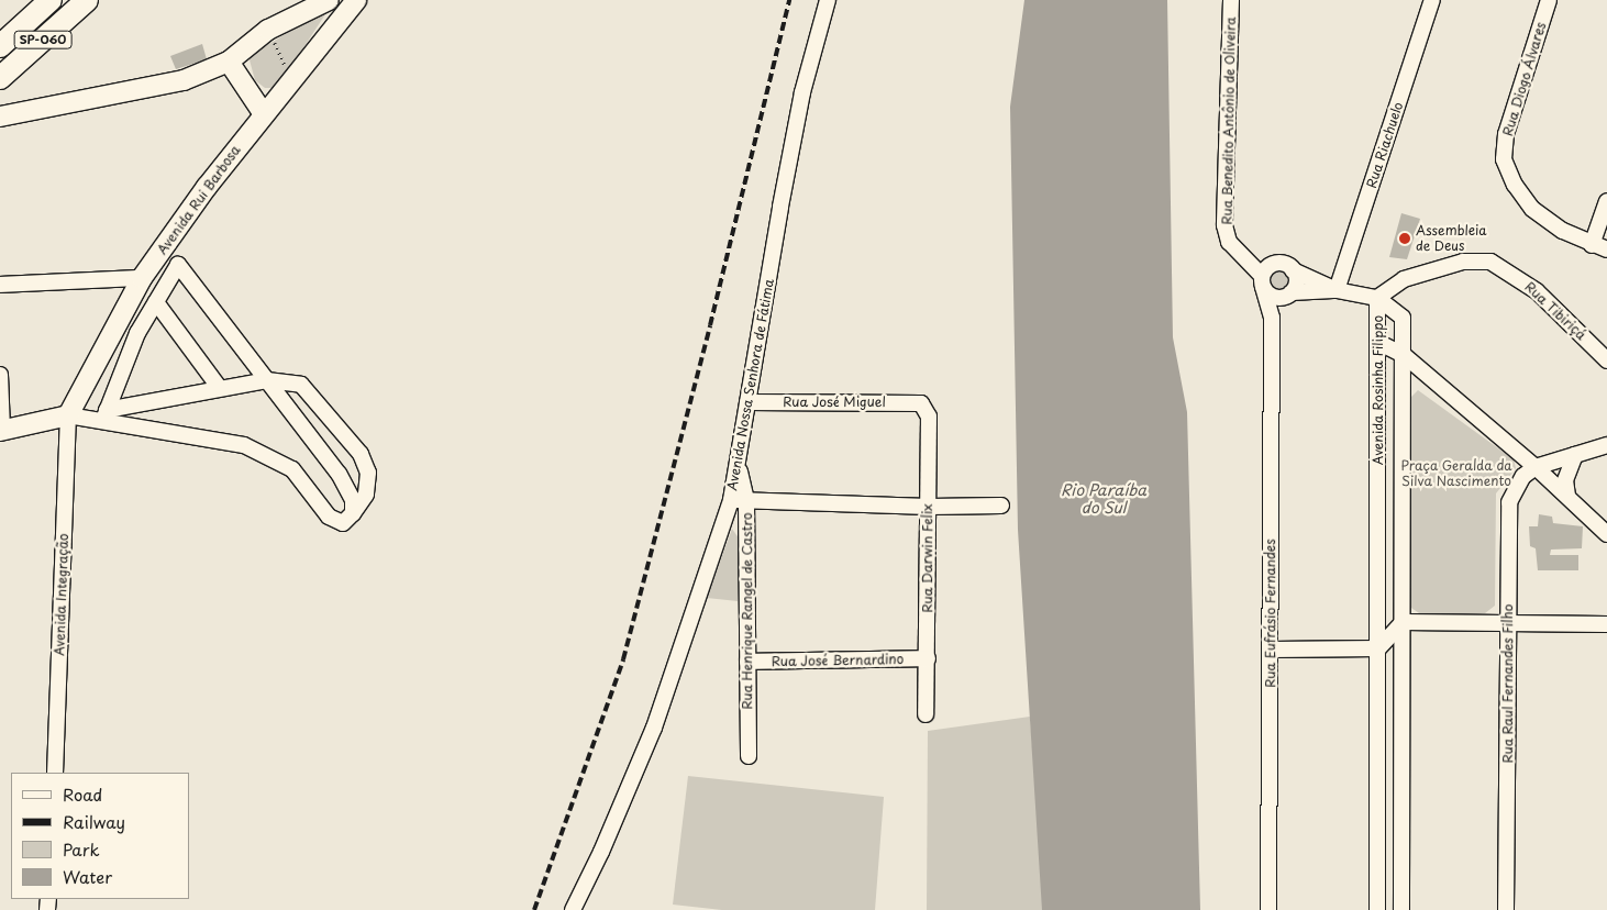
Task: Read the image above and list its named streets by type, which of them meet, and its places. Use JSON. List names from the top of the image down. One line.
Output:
{"streets":{"highway":["SP-060"],"main road":["Avenida Rui Barbosa"],"street":["Rua Diogo Álvares","Rua Benedito Antônio de Oliveira","Rua Riachuelo","Rua Tibiriçá","Avenida Nossa Senhora de Fátima","Avenida Rosinha Filippo","Rua José Miguel","Rua Darwin Felix","Avenida Integração","Rua Henrique Rangel de Castro","Rua Eufrásio Fernandes","Rua José Bernardino","Rua Raul Fernandes Filho"]},"crossings":[["Avenida Rui Barbosa","Avenida Integração"],["Rua Tibiriçá","Avenida Rosinha Filippo"],["Avenida Nossa Senhora de Fátima","Rua José Miguel"],["Avenida Nossa Senhora de Fátima","Rua Henrique Rangel de Castro"],["Rua José Miguel","Rua Darwin Felix"],["Rua Darwin Felix","Rua José Bernardino"],["Rua Henrique Rangel de Castro","Rua José Bernardino"]],"water":["Rio Paraíba do Sul"],"parks":["Praça Geralda da Silva Nascimento"],"places":["Assembleia de Deus"],"legend":["Road","Railway","Park","Water"]}
